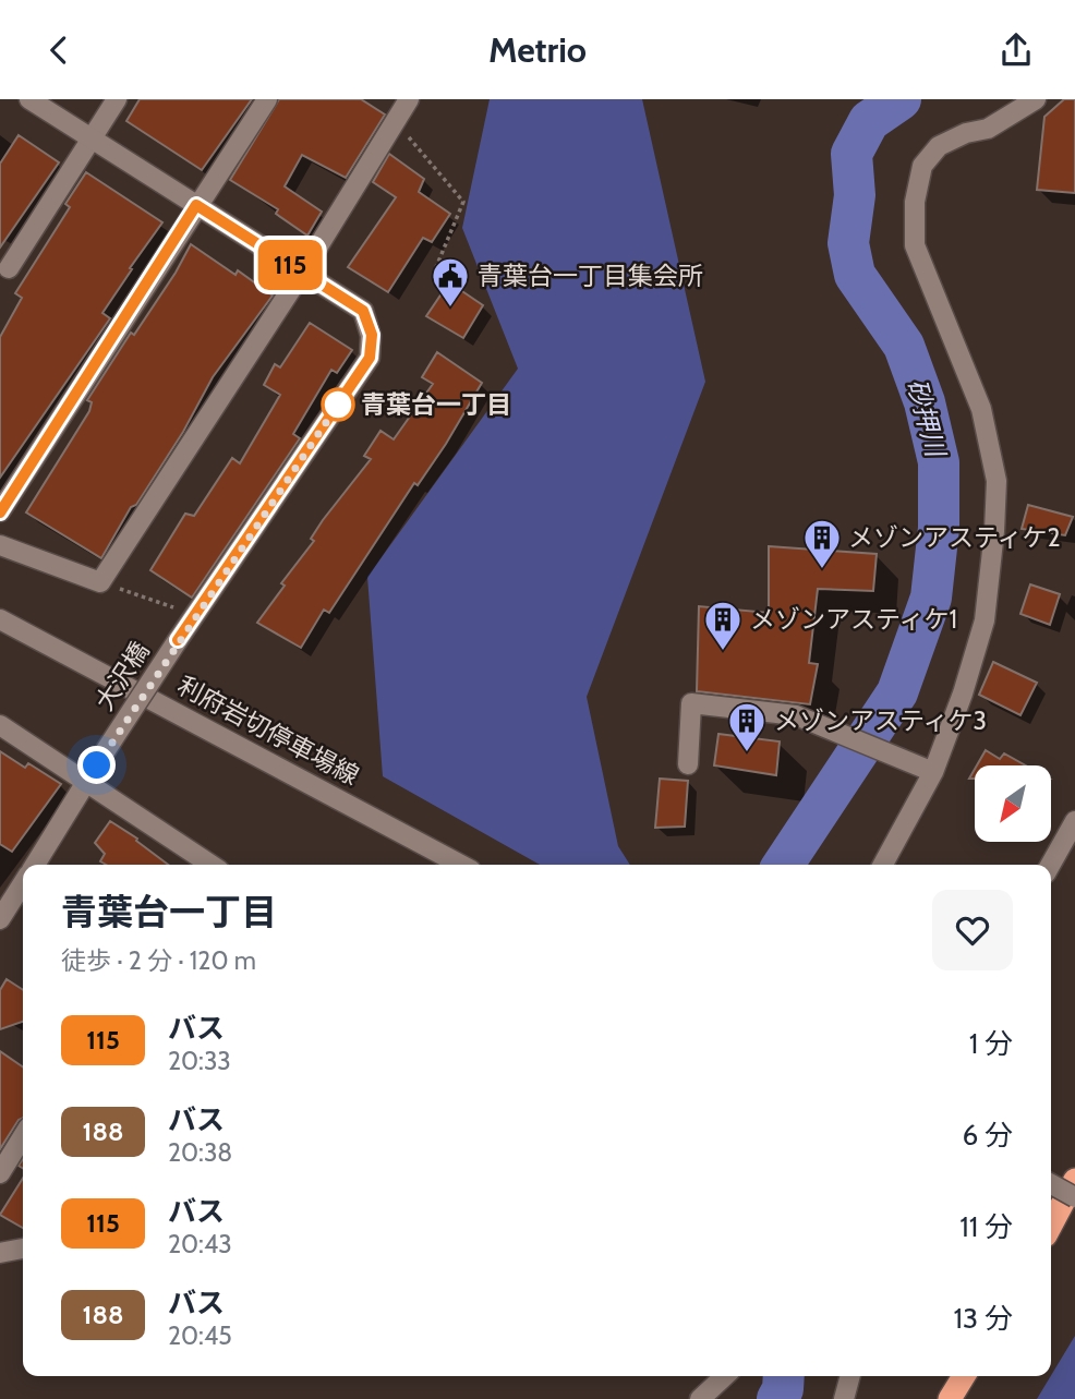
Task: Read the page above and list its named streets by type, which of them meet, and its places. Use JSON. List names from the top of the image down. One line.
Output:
{"streets":{"street":["大沢橋","利府岩切停車場線"]},"water":["砂押川"],"places":{"public building":["青葉台一丁目集会所"],"other":["青葉台一丁目"],"building":["メゾンアスティケ2","メゾンアスティケ1","メゾンアスティケ3"]},"lines":["bus line 115"],"north":"bottom left","page":{"header":"Metrio","on_map":"115","heading":["青葉台一丁目","徒歩 · 2 分 · 120 m"],"list":[{"mark":"115","name":"バス","note":"20:33","value":"1 分"},{"mark":"188","name":"バス","note":"20:38","value":"6 分"},{"mark":"115","name":"バス","note":"20:43","value":"11 分"},{"mark":"188","name":"バス","note":"20:45","value":"13 分"}]}}
